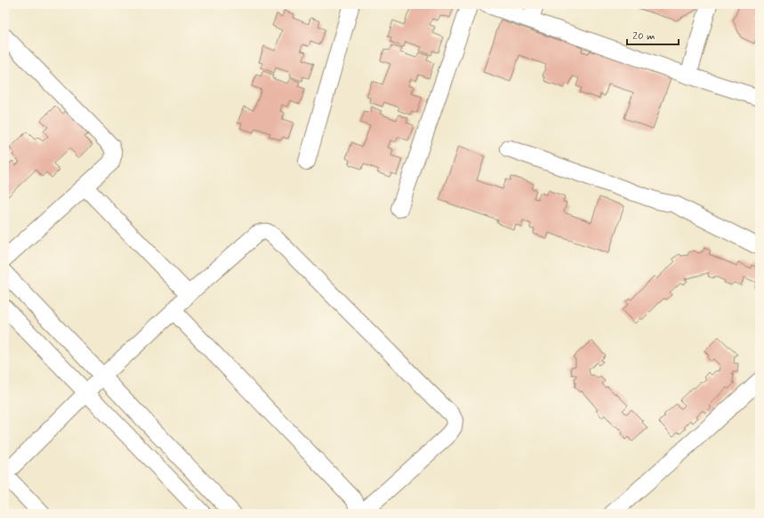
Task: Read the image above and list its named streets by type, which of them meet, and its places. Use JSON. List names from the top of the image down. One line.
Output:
{"scale_bar":"20 m"}
